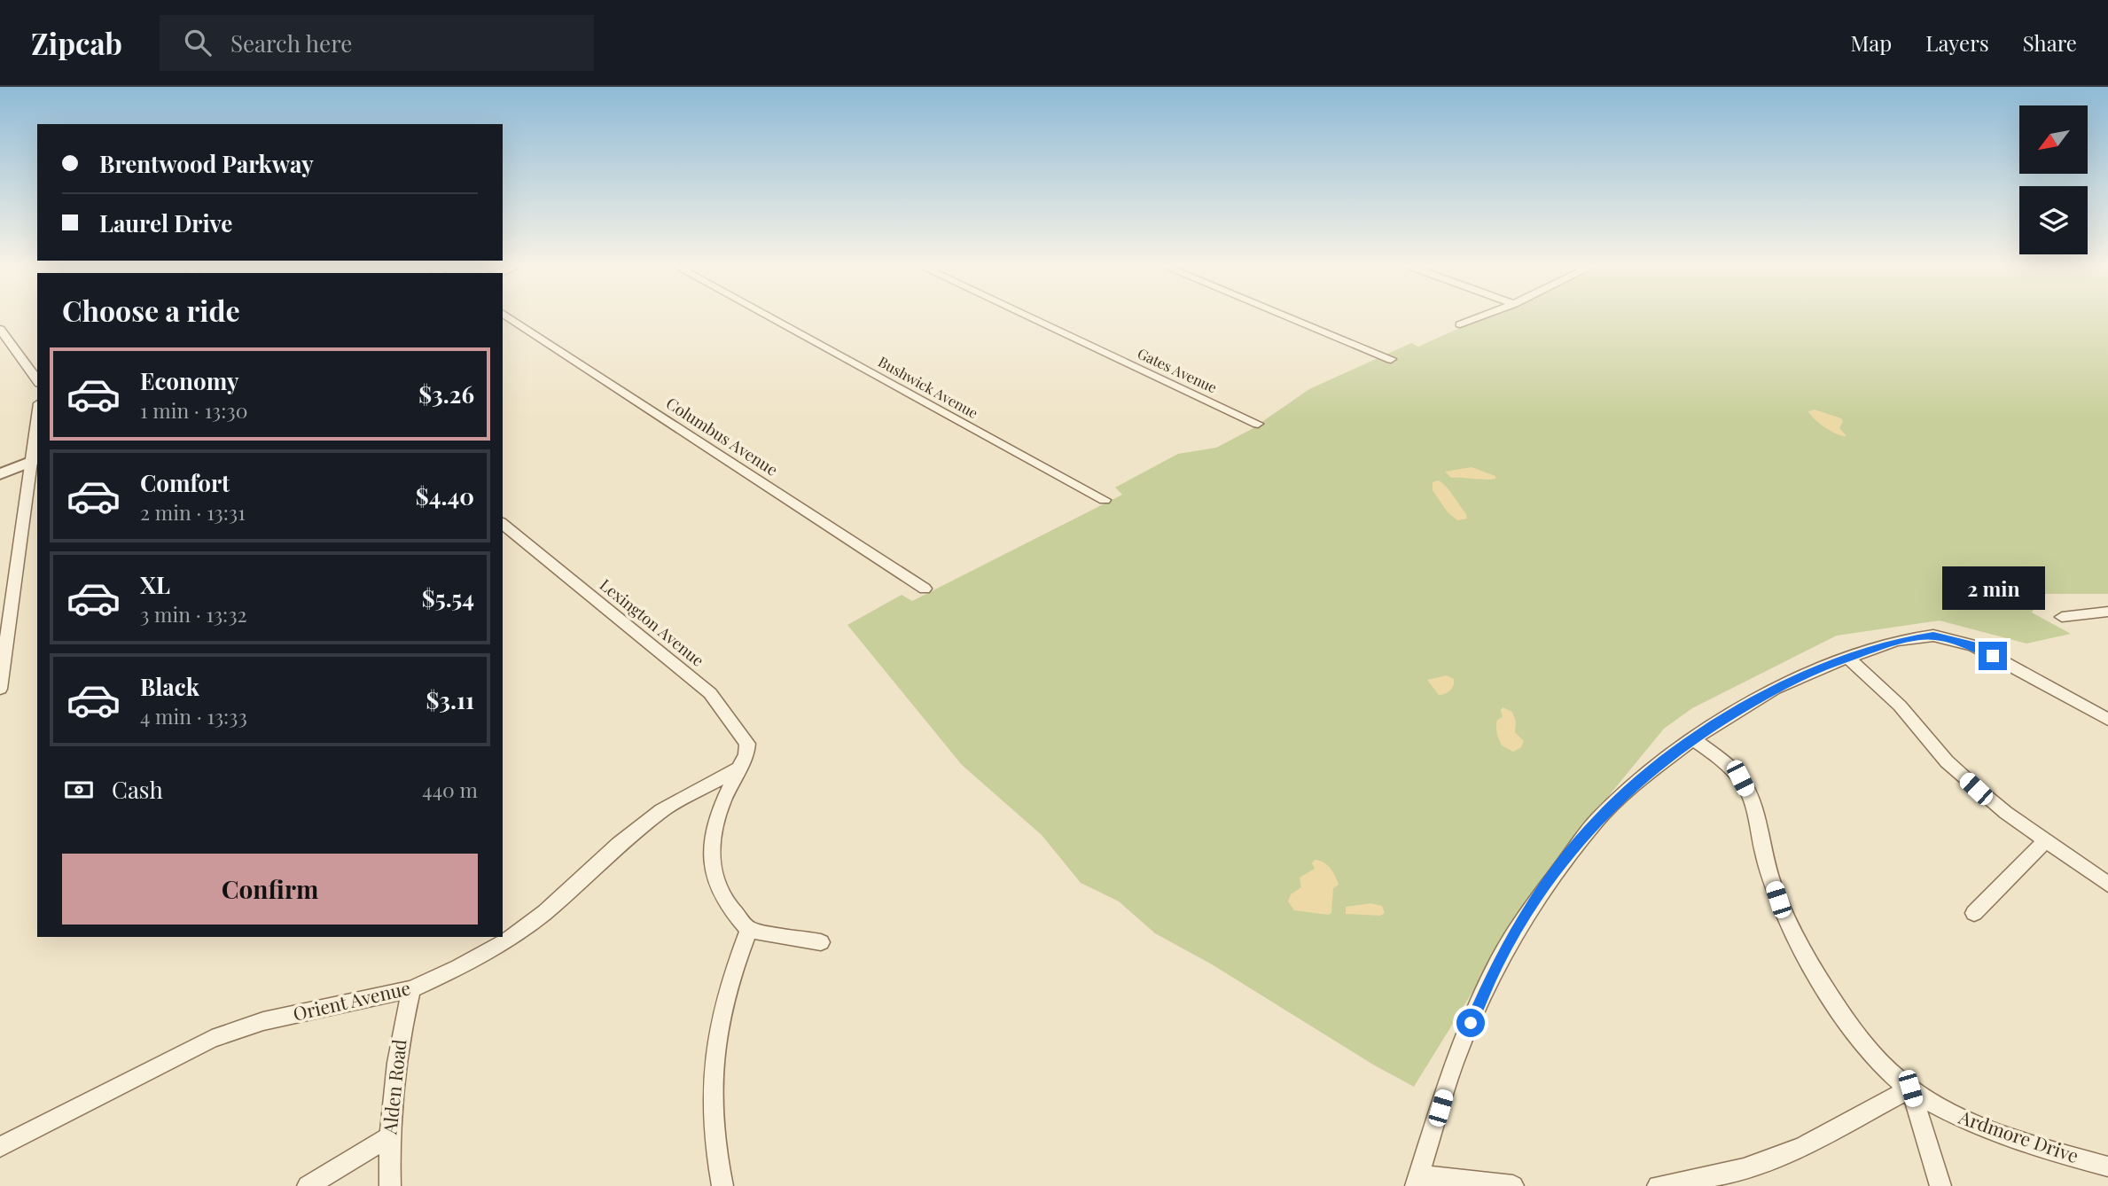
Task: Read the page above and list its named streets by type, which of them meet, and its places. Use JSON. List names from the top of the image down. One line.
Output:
{"streets":{"street":["Gates Avenue","Bushwick Avenue","Columbus Avenue","Lexington Avenue","Orient Avenue","Alden Road","Ardmore Drive"]},"crossings":[["Lexington Avenue","Orient Avenue"],["Orient Avenue","Alden Road"]],"north":"bottom left","page":{"header":"Zipcab","search":"Search here","nav":["Map","Layers","Share"],"banner":["Brentwood Parkway","Laurel Drive"],"heading":"Choose a ride","list":[{"name":"Economy","note":"1 min · 13:30","value":"$3.26"},{"name":"Comfort","note":"2 min · 13:31","value":"$4.40"},{"name":"XL","note":"3 min · 13:32","value":"$5.54"},{"name":"Black","note":"4 min · 13:33","value":"$3.11"}],"bubble":"2 min","pay":["Cash","440 m"],"buttons":"Confirm"}}
